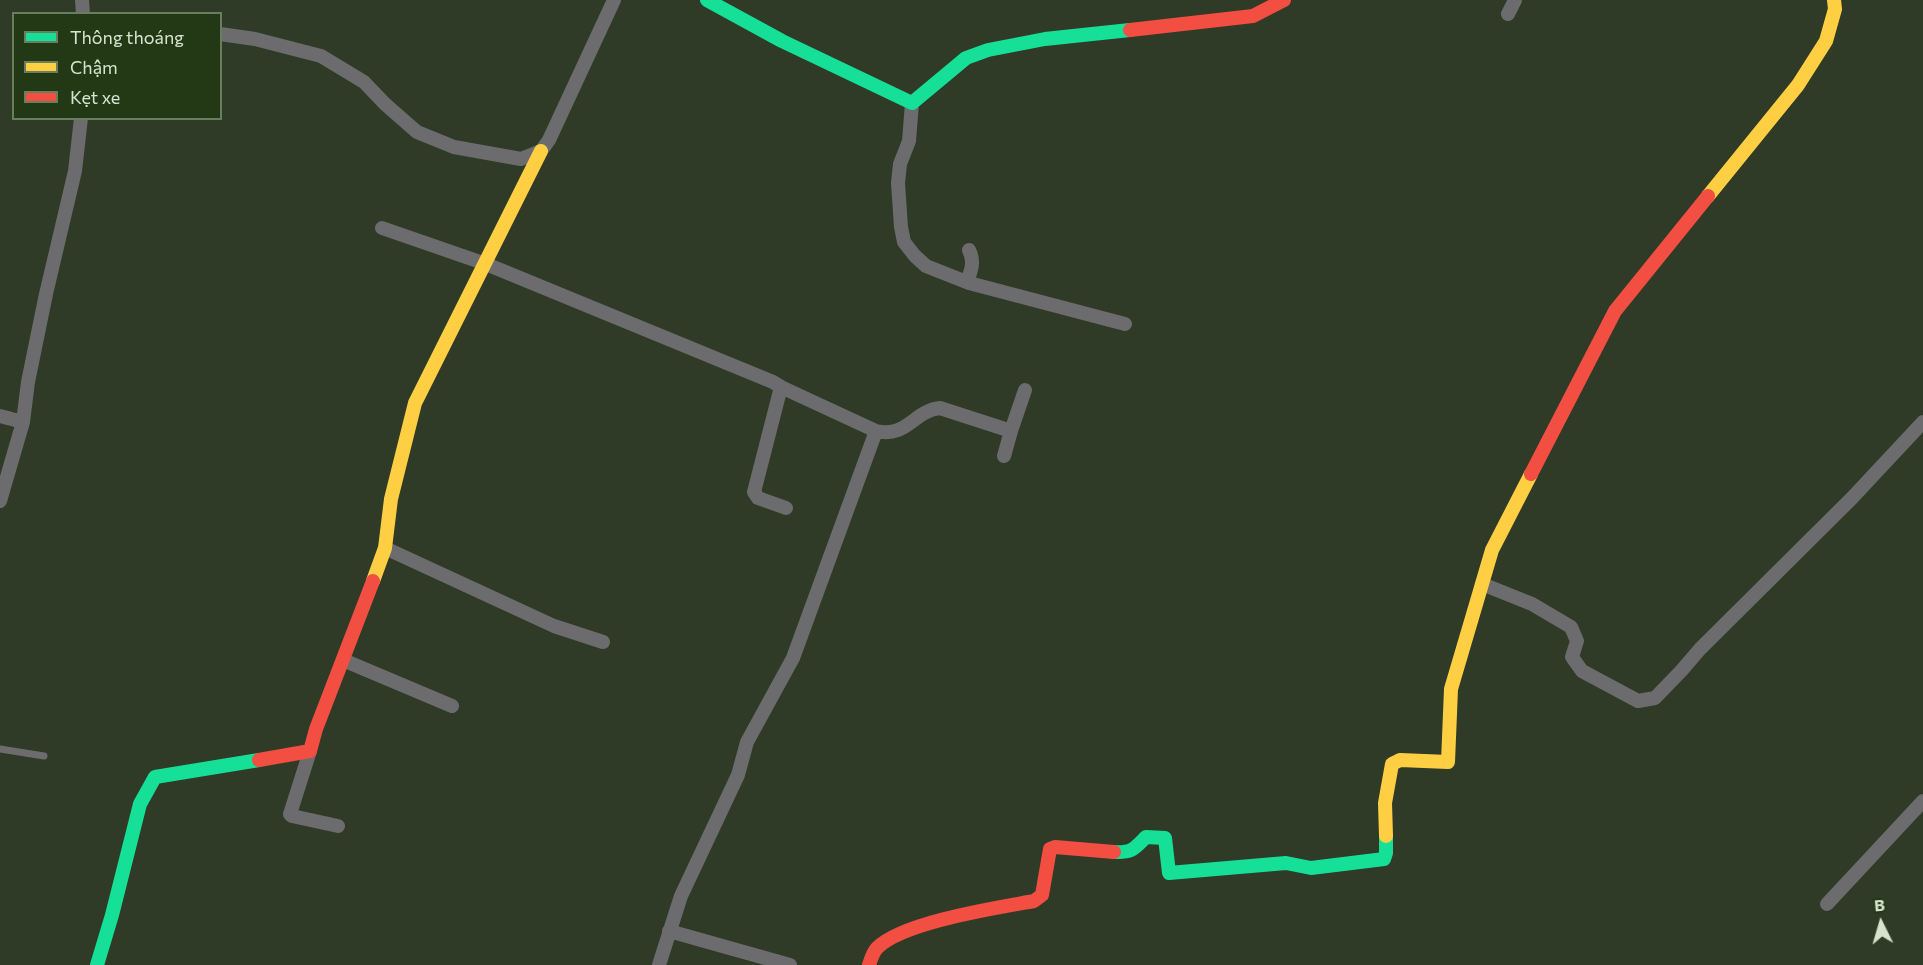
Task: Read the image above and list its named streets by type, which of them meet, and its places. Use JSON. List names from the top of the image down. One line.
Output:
{"legend":["Thông thoáng","Chậm","Kẹt xe"],"north":"top"}
